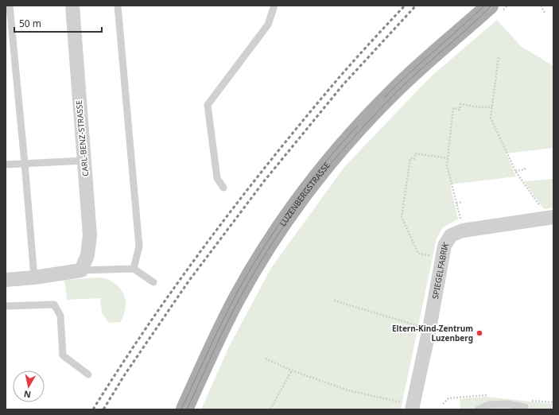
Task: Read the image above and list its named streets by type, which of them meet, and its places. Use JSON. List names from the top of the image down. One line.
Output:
{"streets":{"main road":["LUZENBERGSTRASSE"],"street":["CARL-BENZ-STRASSE","SPIEGELFABRIK"]},"places":["Eltern-Kind-Zentrum Luzenberg"],"scale_bar":"50 m","north":"bottom"}
